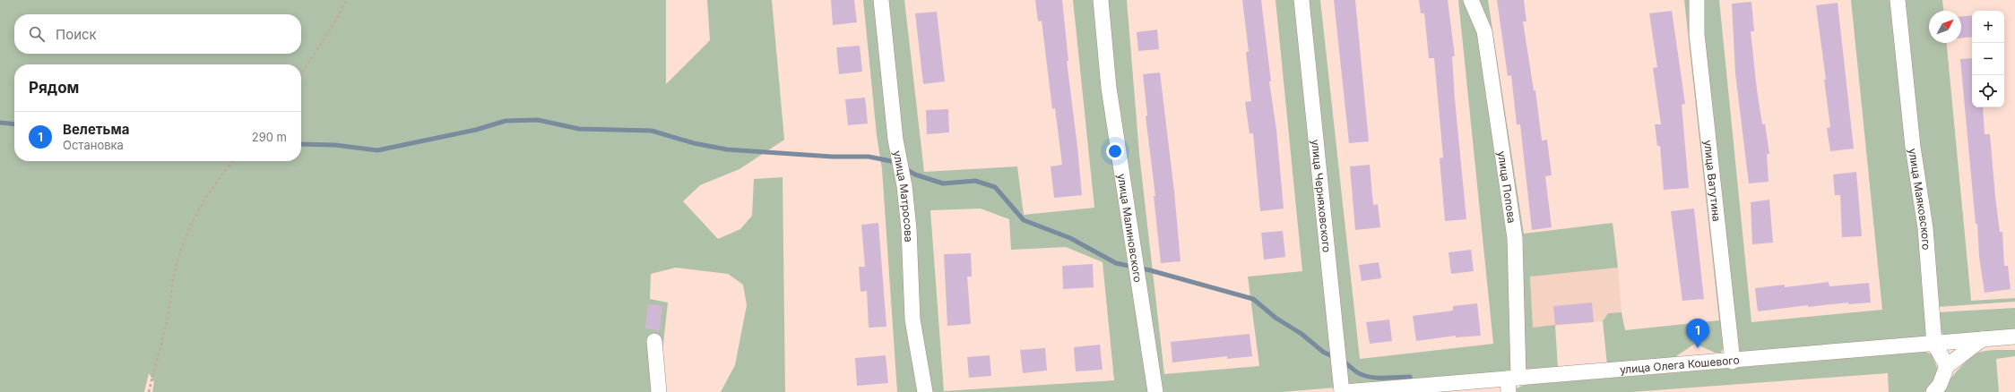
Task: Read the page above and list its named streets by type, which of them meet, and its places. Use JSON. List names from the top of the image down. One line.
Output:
{"streets":{"street":["улица Ватутина","улица Попова","улица Матросова","улица Черняховского","улица Маяковского","улица Малиновского","улица Олега Кошевого"]},"crossings":[["улица Ватутина","улица Олега Кошевого"],["улица Попова","улица Олега Кошевого"],["улица Черняховского","улица Олега Кошевого"],["улица Маяковского","улица Олега Кошевого"]],"north":"top right","page":{"map_buttons":["+","−"],"search":"Поиск","heading":"Рядом","list":[{"mark":"1","name":"Велетьма","note":"Остановка","value":"290 m"}],"pins":"1"}}
